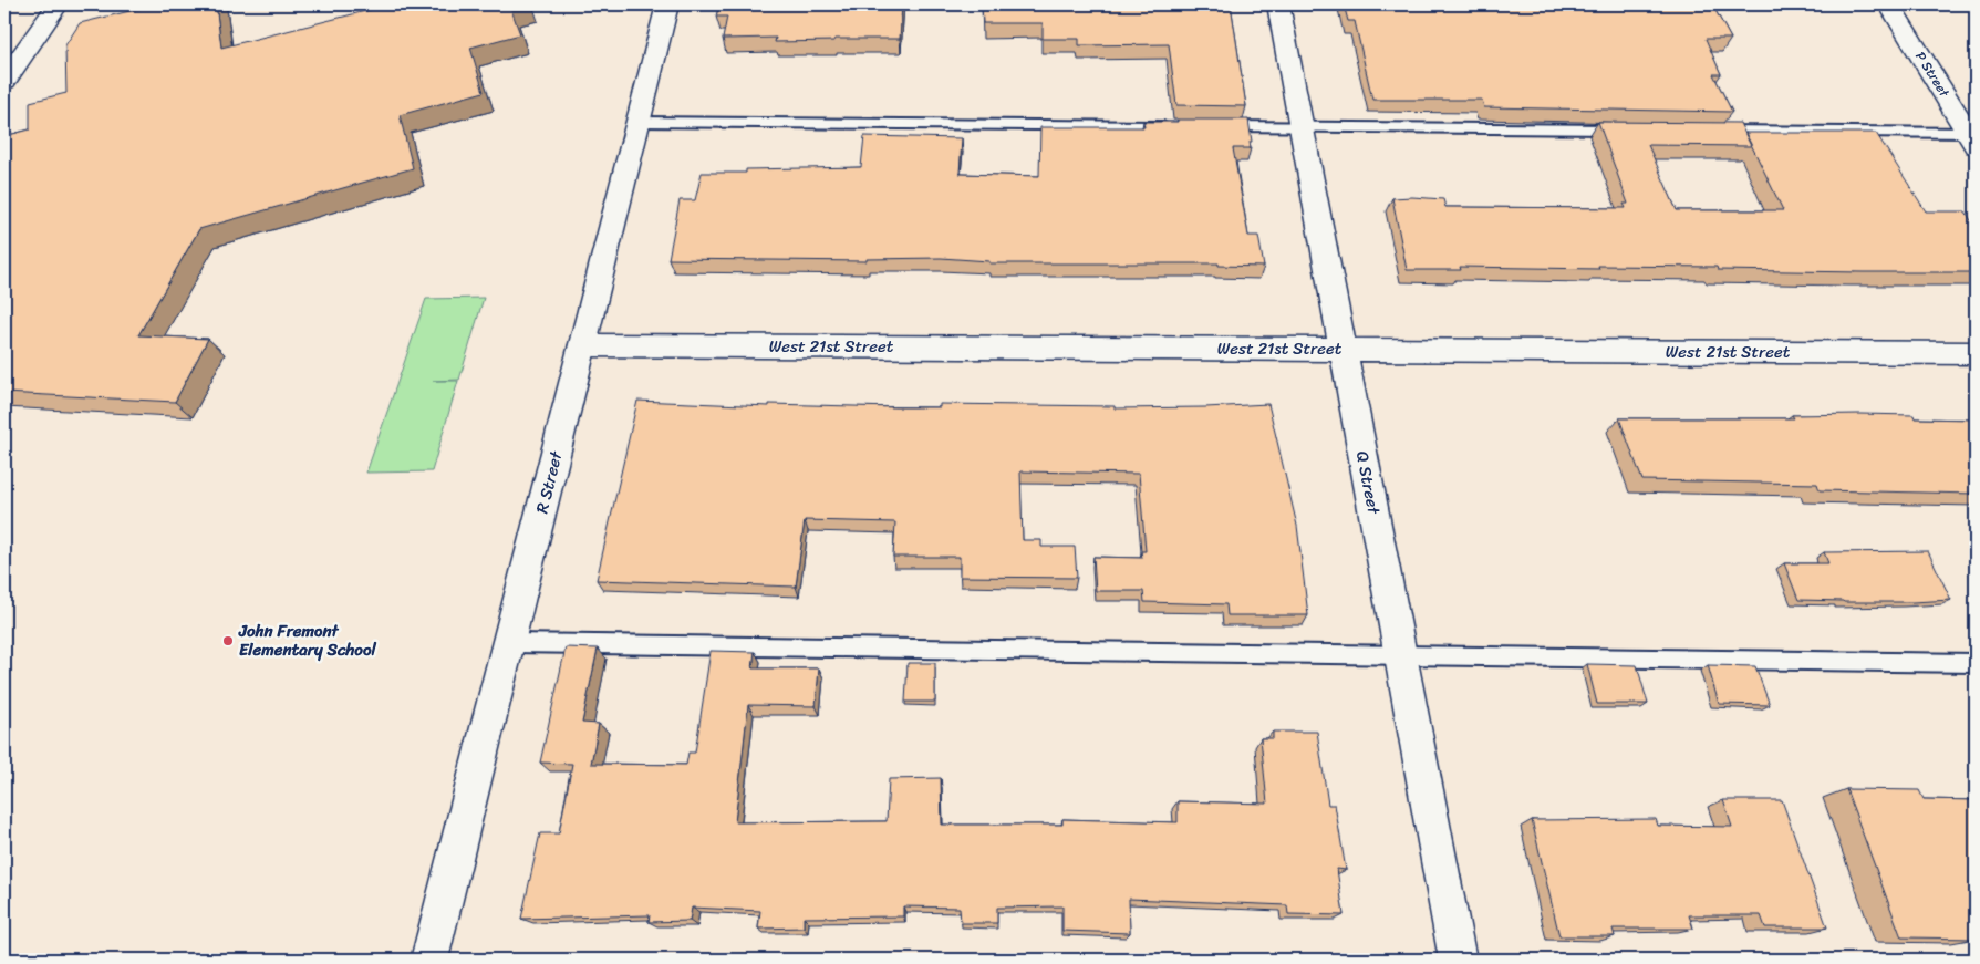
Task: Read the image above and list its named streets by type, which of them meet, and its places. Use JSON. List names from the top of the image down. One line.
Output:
{"streets":{"street":["P Street","West 21st Street","R Street","Q Street"]},"crossings":[["West 21st Street","R Street"],["West 21st Street","Q Street"]],"places":["John Fremont Elementary School"]}
